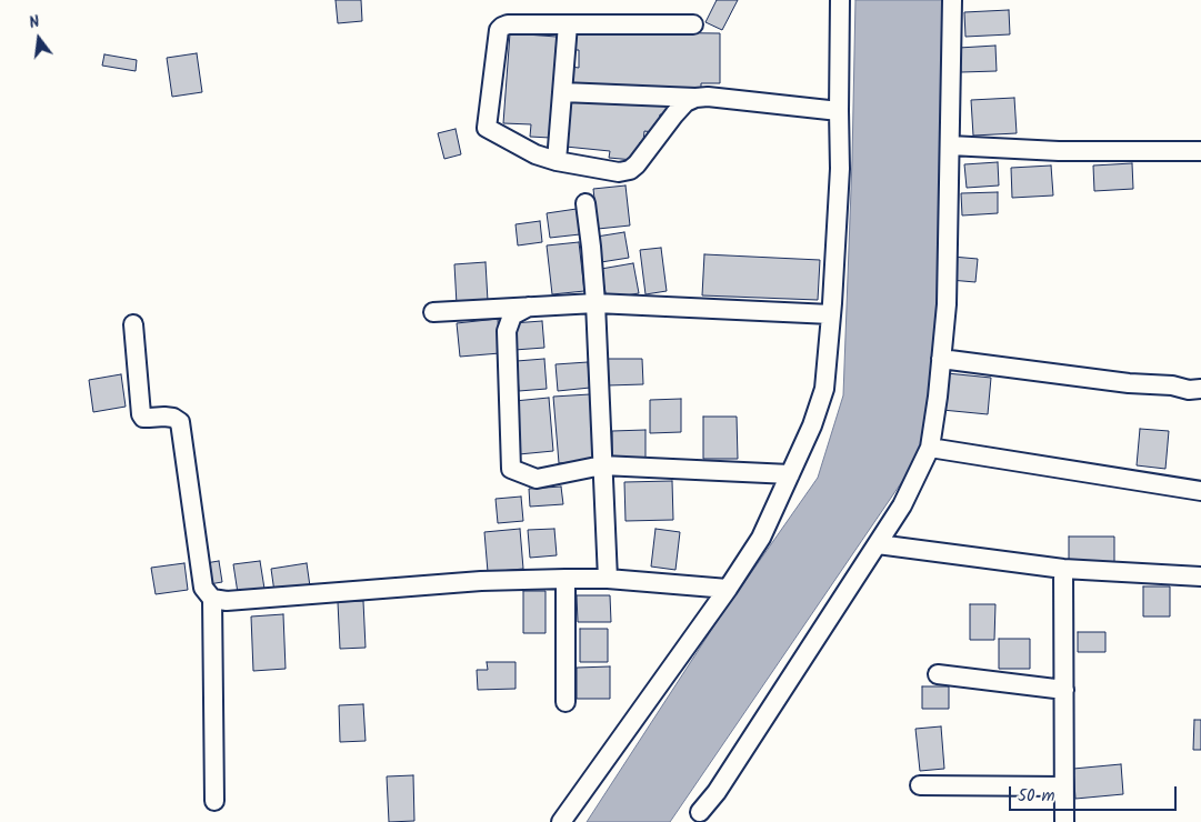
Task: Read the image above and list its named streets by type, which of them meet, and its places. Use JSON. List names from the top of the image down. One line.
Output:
{"scale_bar":"50 m","north":"top"}
